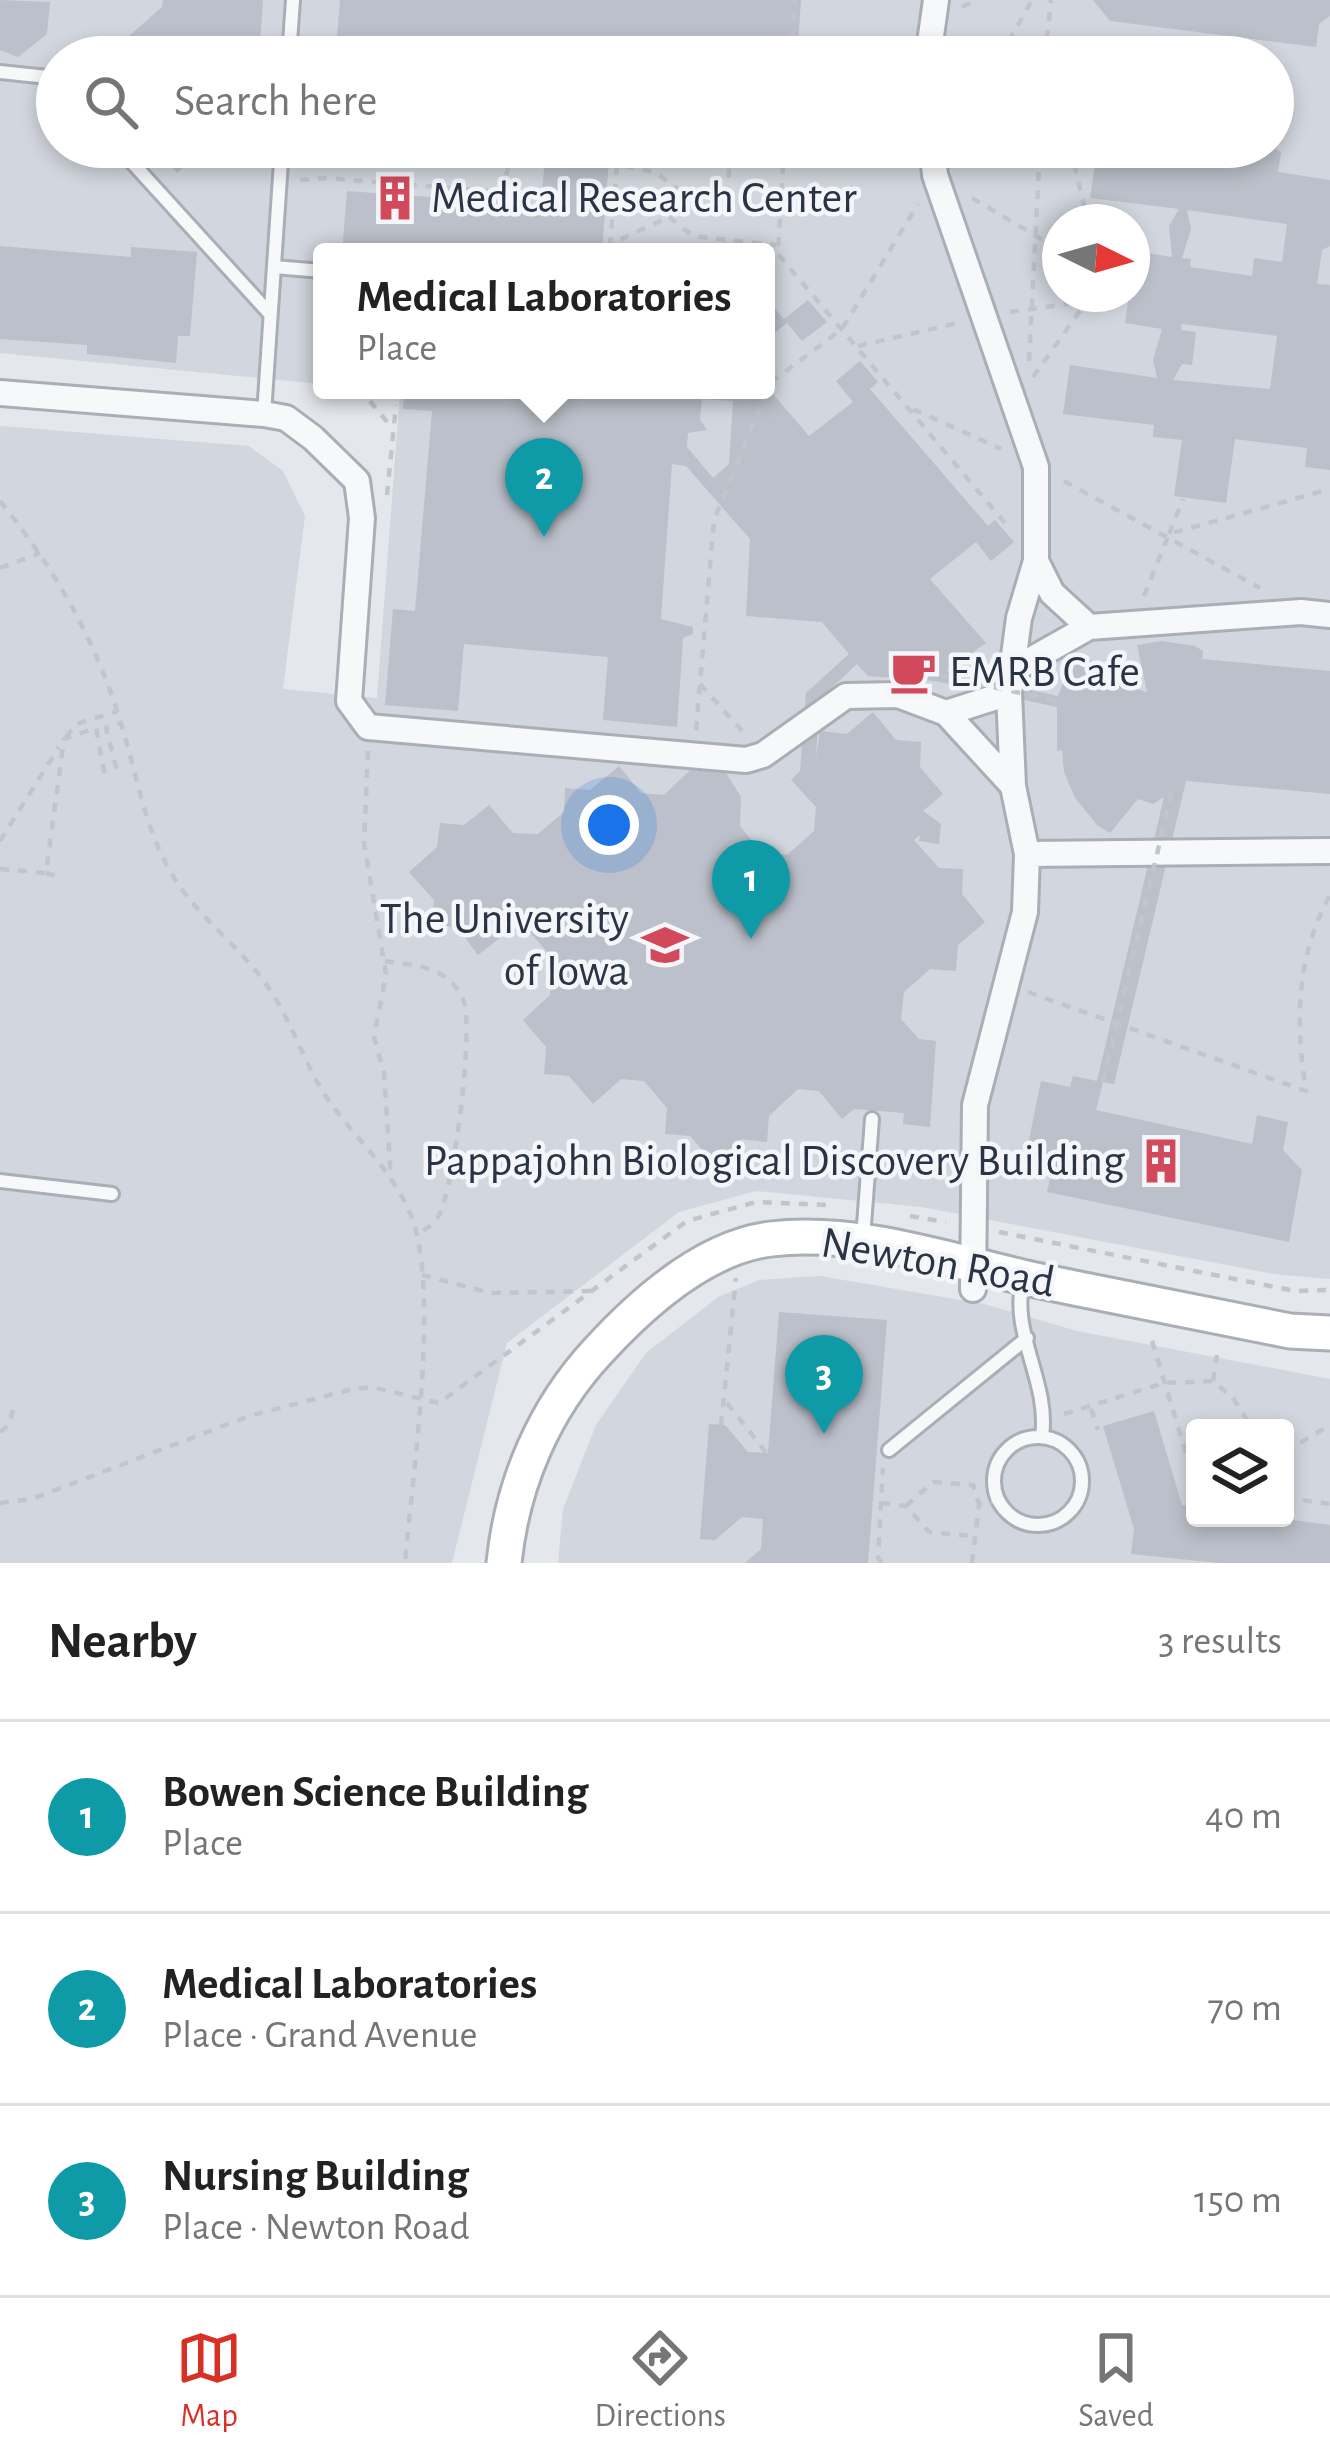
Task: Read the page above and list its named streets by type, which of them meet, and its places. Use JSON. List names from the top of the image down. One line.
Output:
{"streets":{"street":["Newton Road"]},"places":{"building":["Medical Research Center","Pappajohn Biological Discovery Building"],"cafe":["EMRB Cafe"],"school or university":["The University of Iowa"]},"north":"right","page":{"search":"Search here","popup":["Medical Laboratories","Place"],"pins":["2","1","3"],"heading":["Nearby","3 results"],"list":[{"mark":"1","name":"Bowen Science Building","note":"Place","value":"40 m"},{"mark":"2","name":"Medical Laboratories","note":"Place · Grand Avenue","value":"70 m"},{"mark":"3","name":"Nursing Building","note":"Place · Newton Road","value":"150 m"}],"nav":["Map","Directions","Saved"]}}
